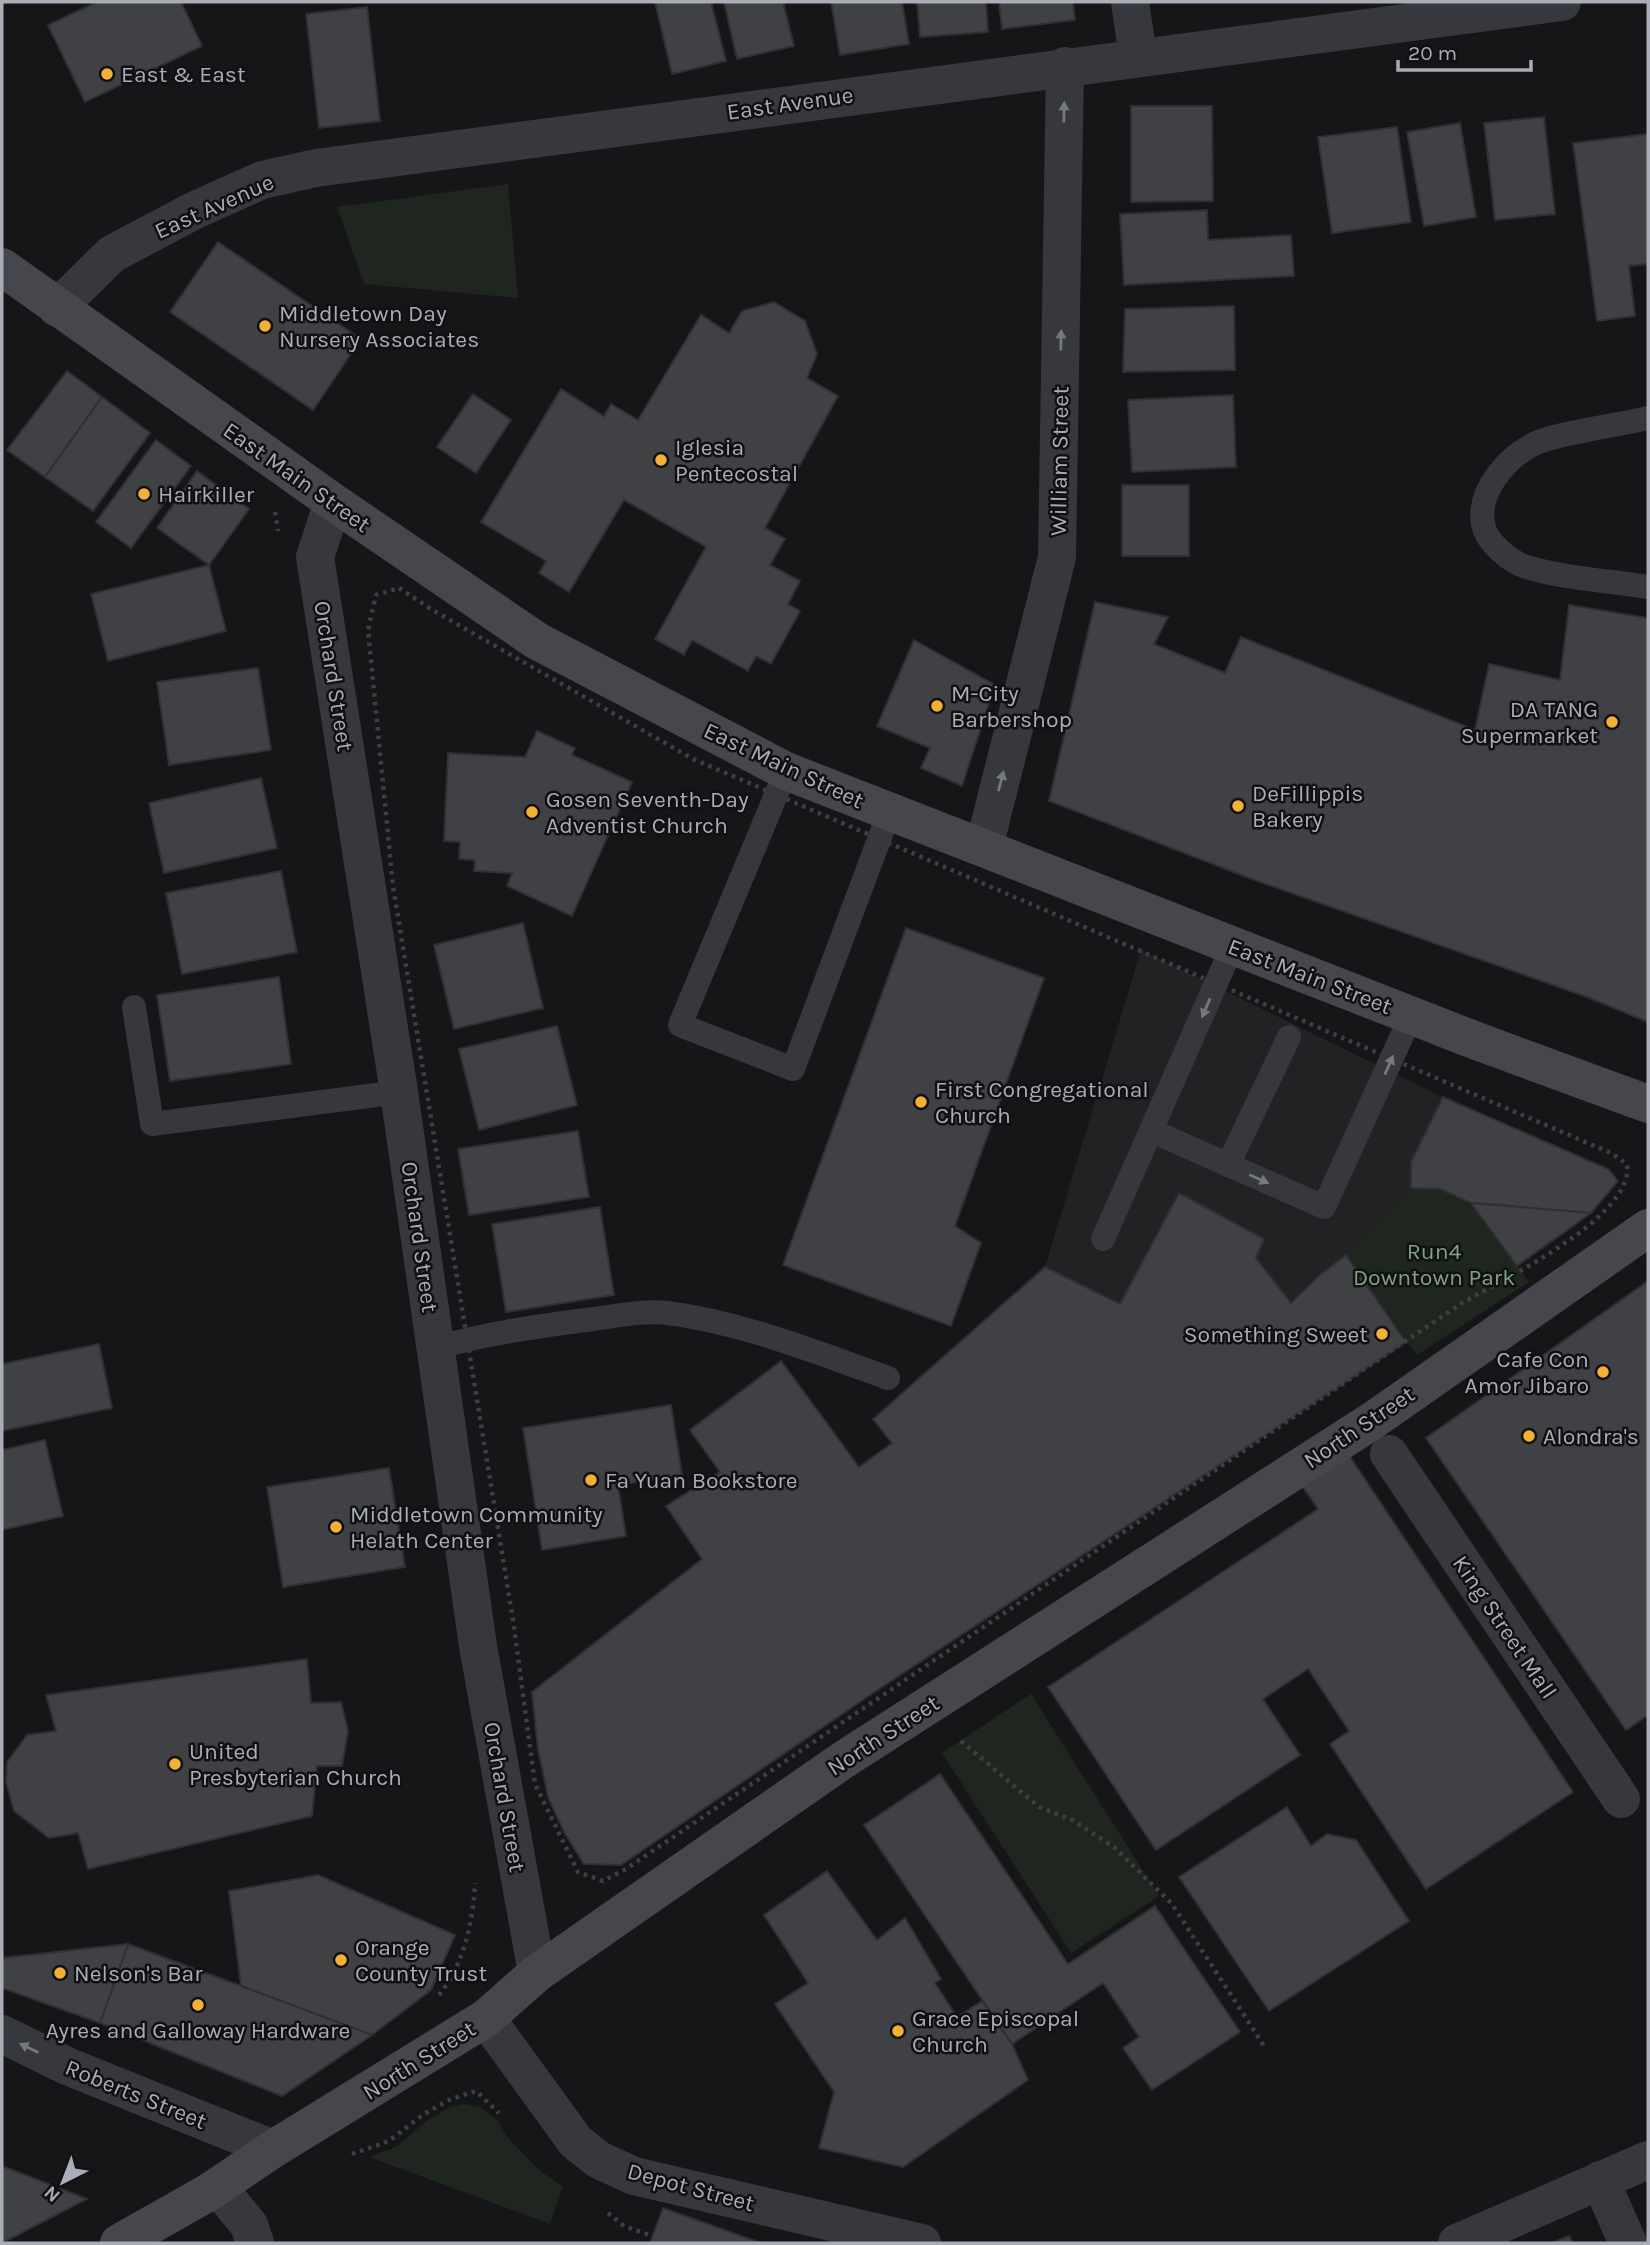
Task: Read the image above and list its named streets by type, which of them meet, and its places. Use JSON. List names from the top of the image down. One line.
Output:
{"streets":{"main road":["East Main Street","North Street"],"street":["East Avenue","William Street","Orchard Street","King Street Mall","Roberts Street","Depot Street"]},"crossings":[["East Avenue","William Street"],["East Avenue","East Main Street"],["William Street","East Main Street"],["East Main Street","Orchard Street"],["Orchard Street","North Street"],["North Street","Roberts Street"],["North Street","Depot Street"]],"one_way":["William Street","Roberts Street"],"parks":["Run4 Downtown Park"],"places":["East & East","Middletown Day Nursery Associates","Iglesia Pentecostal","Hairkiller","M-City Barbershop","DA TANG Supermarket","DeFillippis Bakery","Gosen Seventh-Day Adventist Church","First Congregational Church","Something Sweet","Cafe Con Amor Jibaro","Alondra's","Fa Yuan Bookstore","Middletown Community Helath Center","United Presbyterian Church","Orange County Trust","Nelson's Bar","Ayres and Galloway Hardware","Grace Episcopal Church"],"scale_bar":"20 m","north":"bottom left"}
